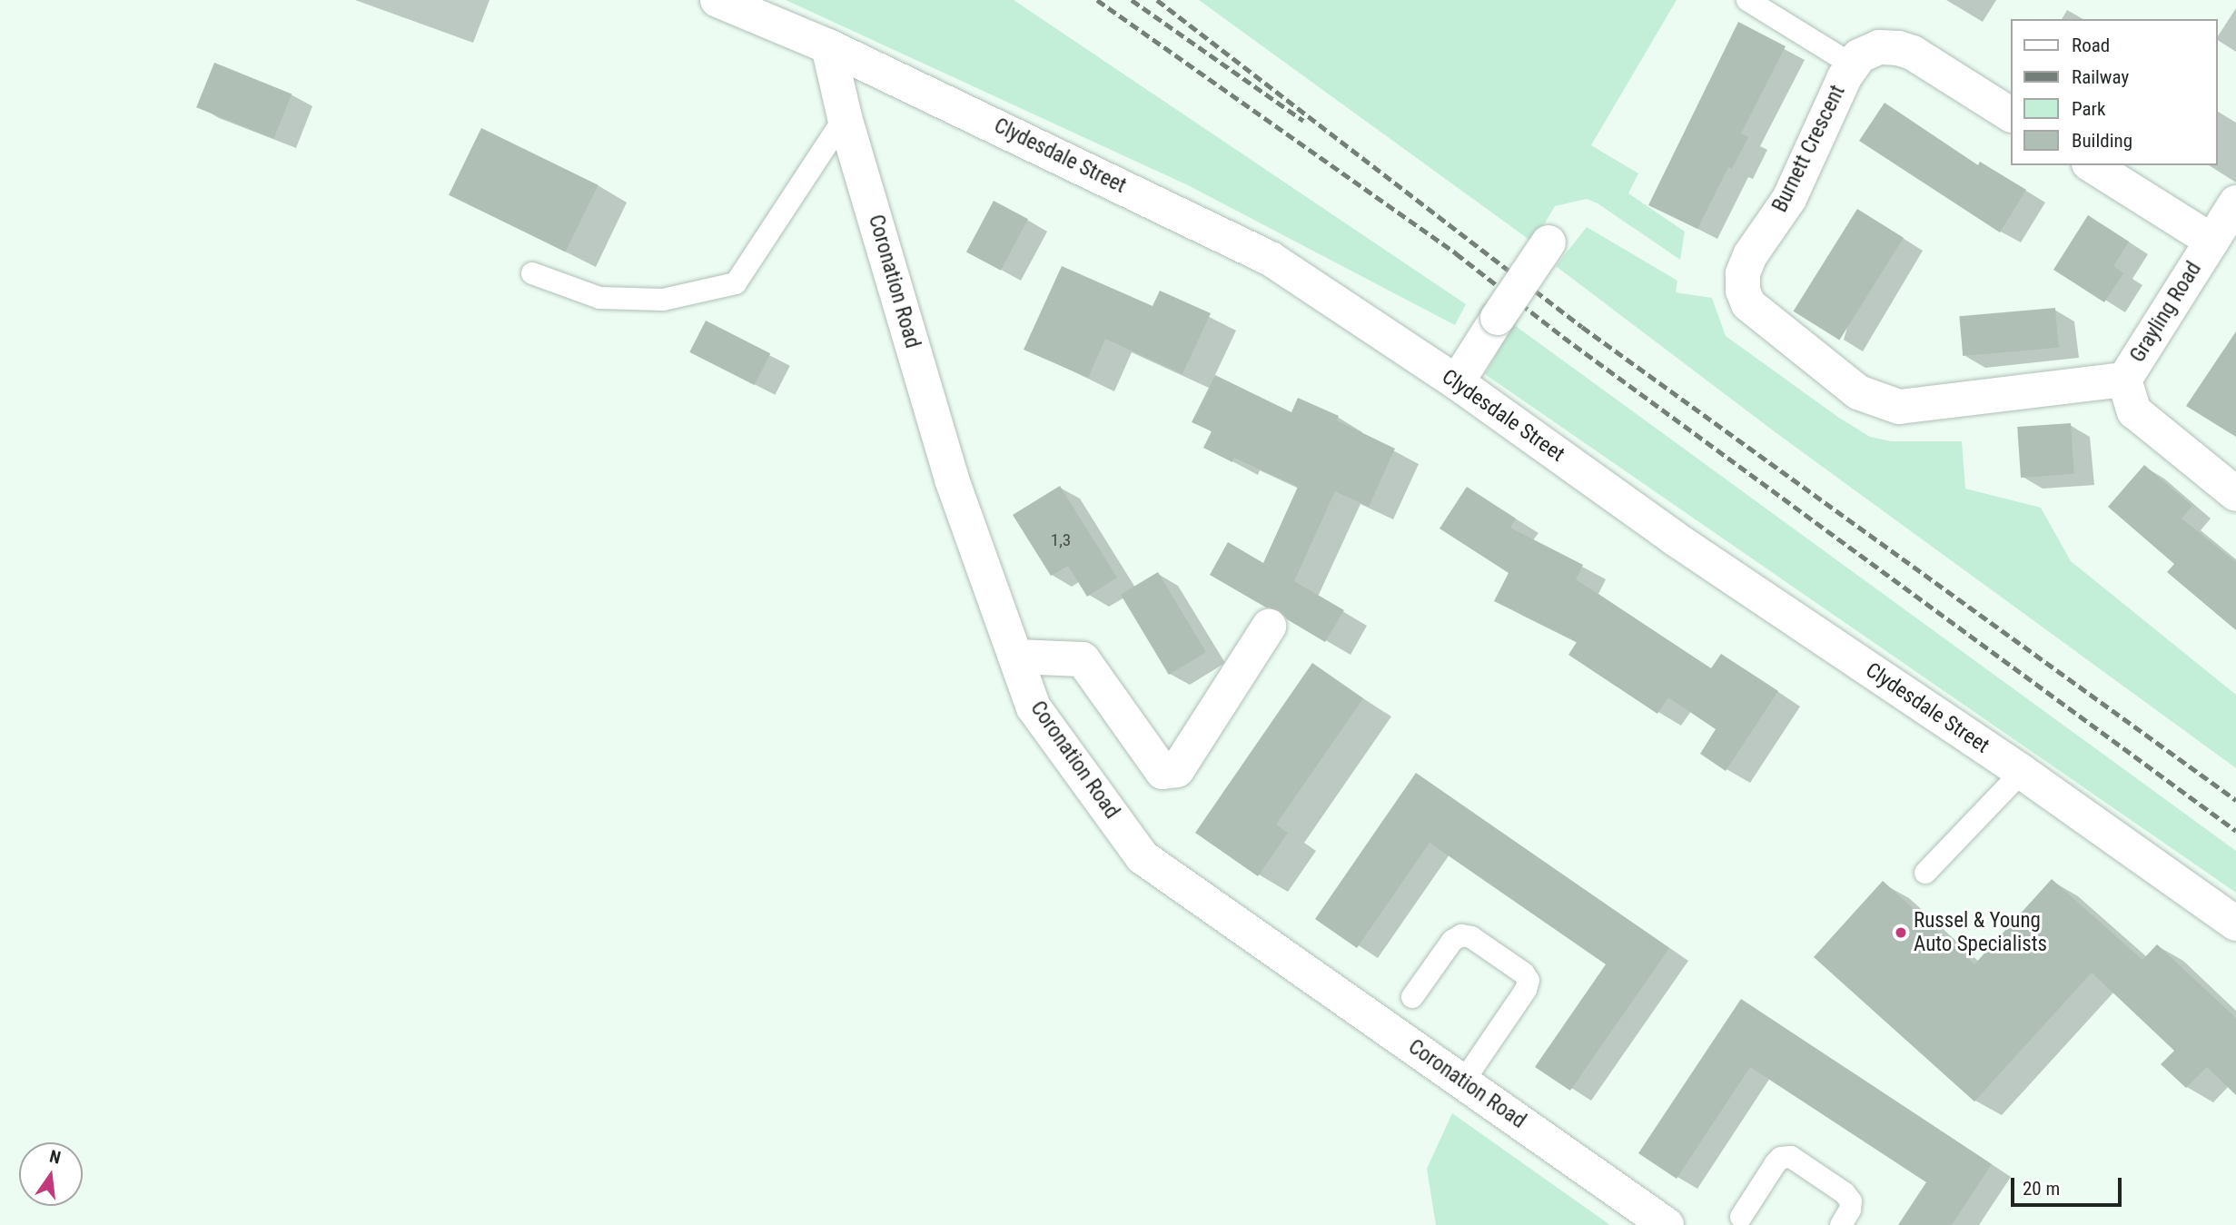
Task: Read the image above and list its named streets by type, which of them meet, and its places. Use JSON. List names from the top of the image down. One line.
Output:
{"streets":{"street":["Burnett Crescent","Clydesdale Street","Coronation Road","Grayling Road"]},"crossings":[["Burnett Crescent","Grayling Road"],["Clydesdale Street","Coronation Road"]],"places":["Russel & Young Auto Specialists"],"house_numbers":["1,3"],"legend":["Road","Railway","Park","Building"],"scale_bar":"20 m","north":"top"}
